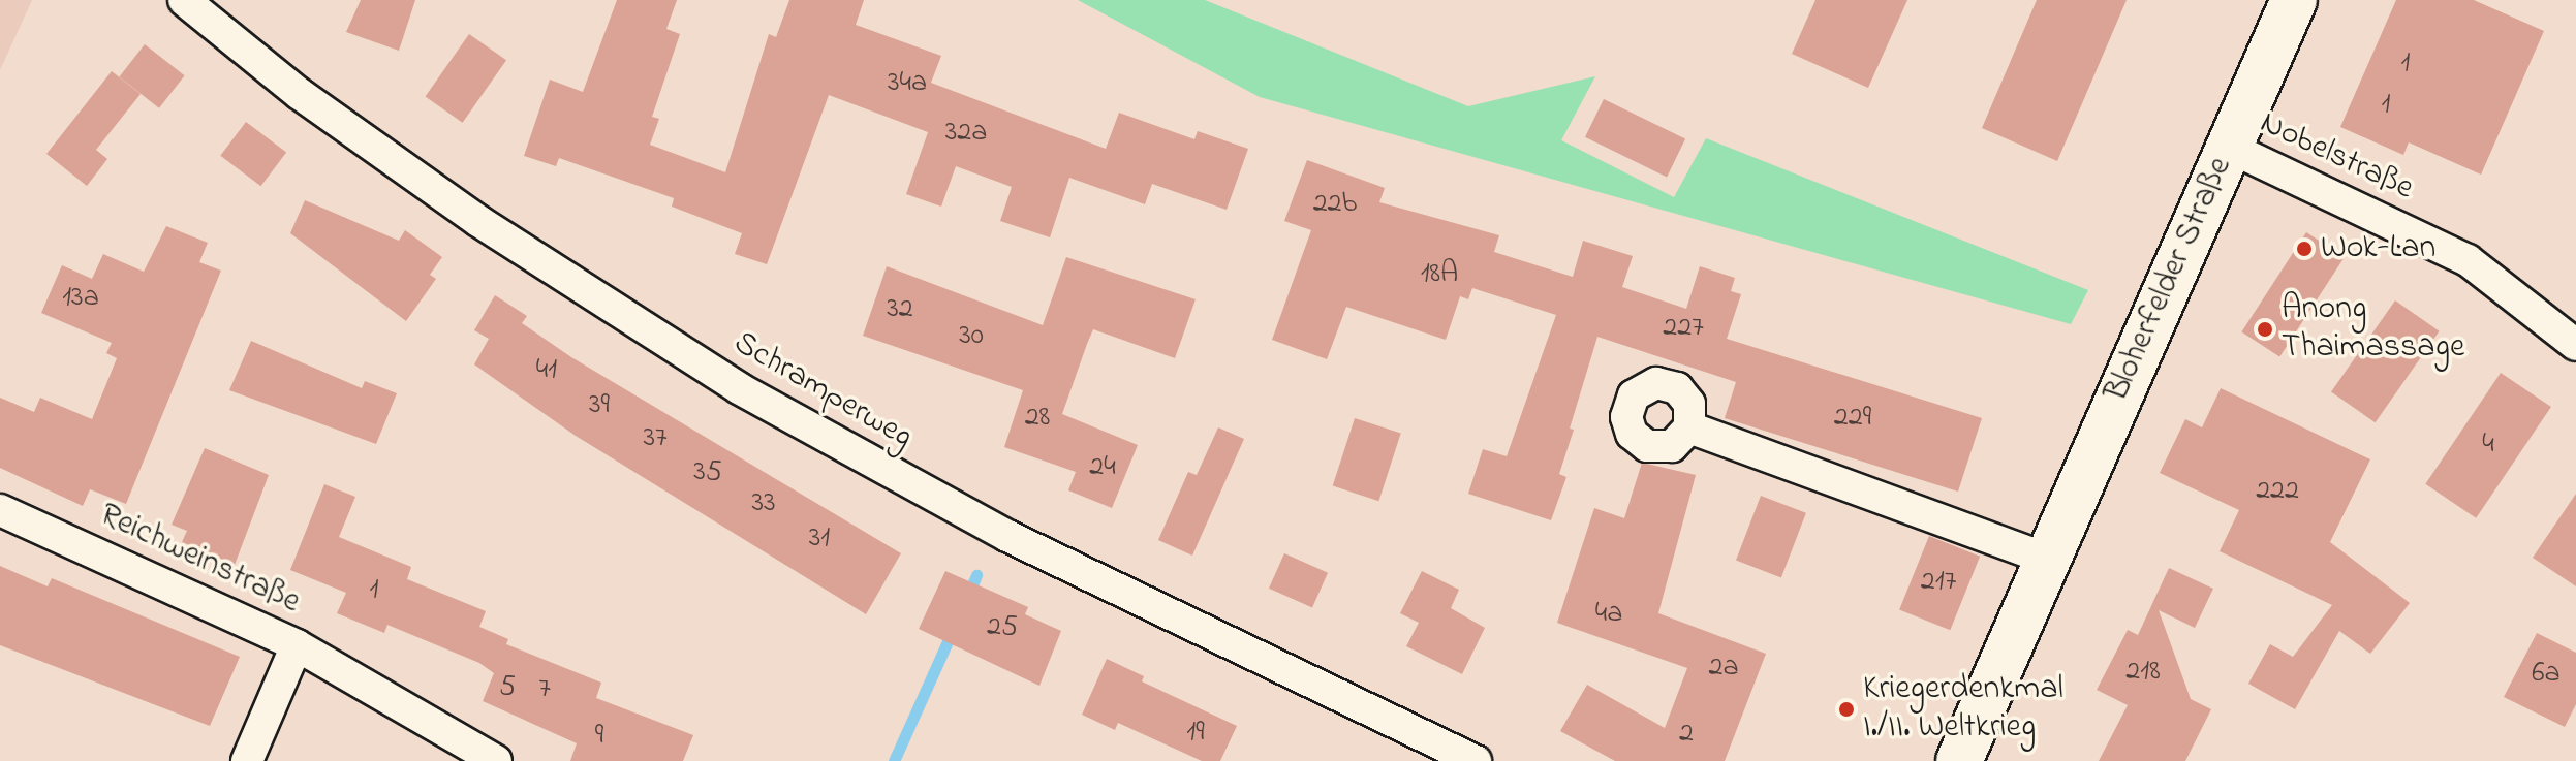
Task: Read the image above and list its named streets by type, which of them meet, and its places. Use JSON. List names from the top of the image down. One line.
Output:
{"streets":{"street":["Nobelstraße","Bloherfelder Straße","Schramperweg","Reichweinstraße"]},"crossings":[["Nobelstraße","Bloherfelder Straße"]],"places":["Wok-Lan","Anong Thaimassage","Kriegerdenkmal I./II. Weltkrieg"],"house_numbers":["1","34a","1","32a","22b","18A","13a","32","227","30","41","39","28","229","37","4","24","35","222","33","31","217","1","4a","25","2a","218","6a","5","7","19","2","9"]}
